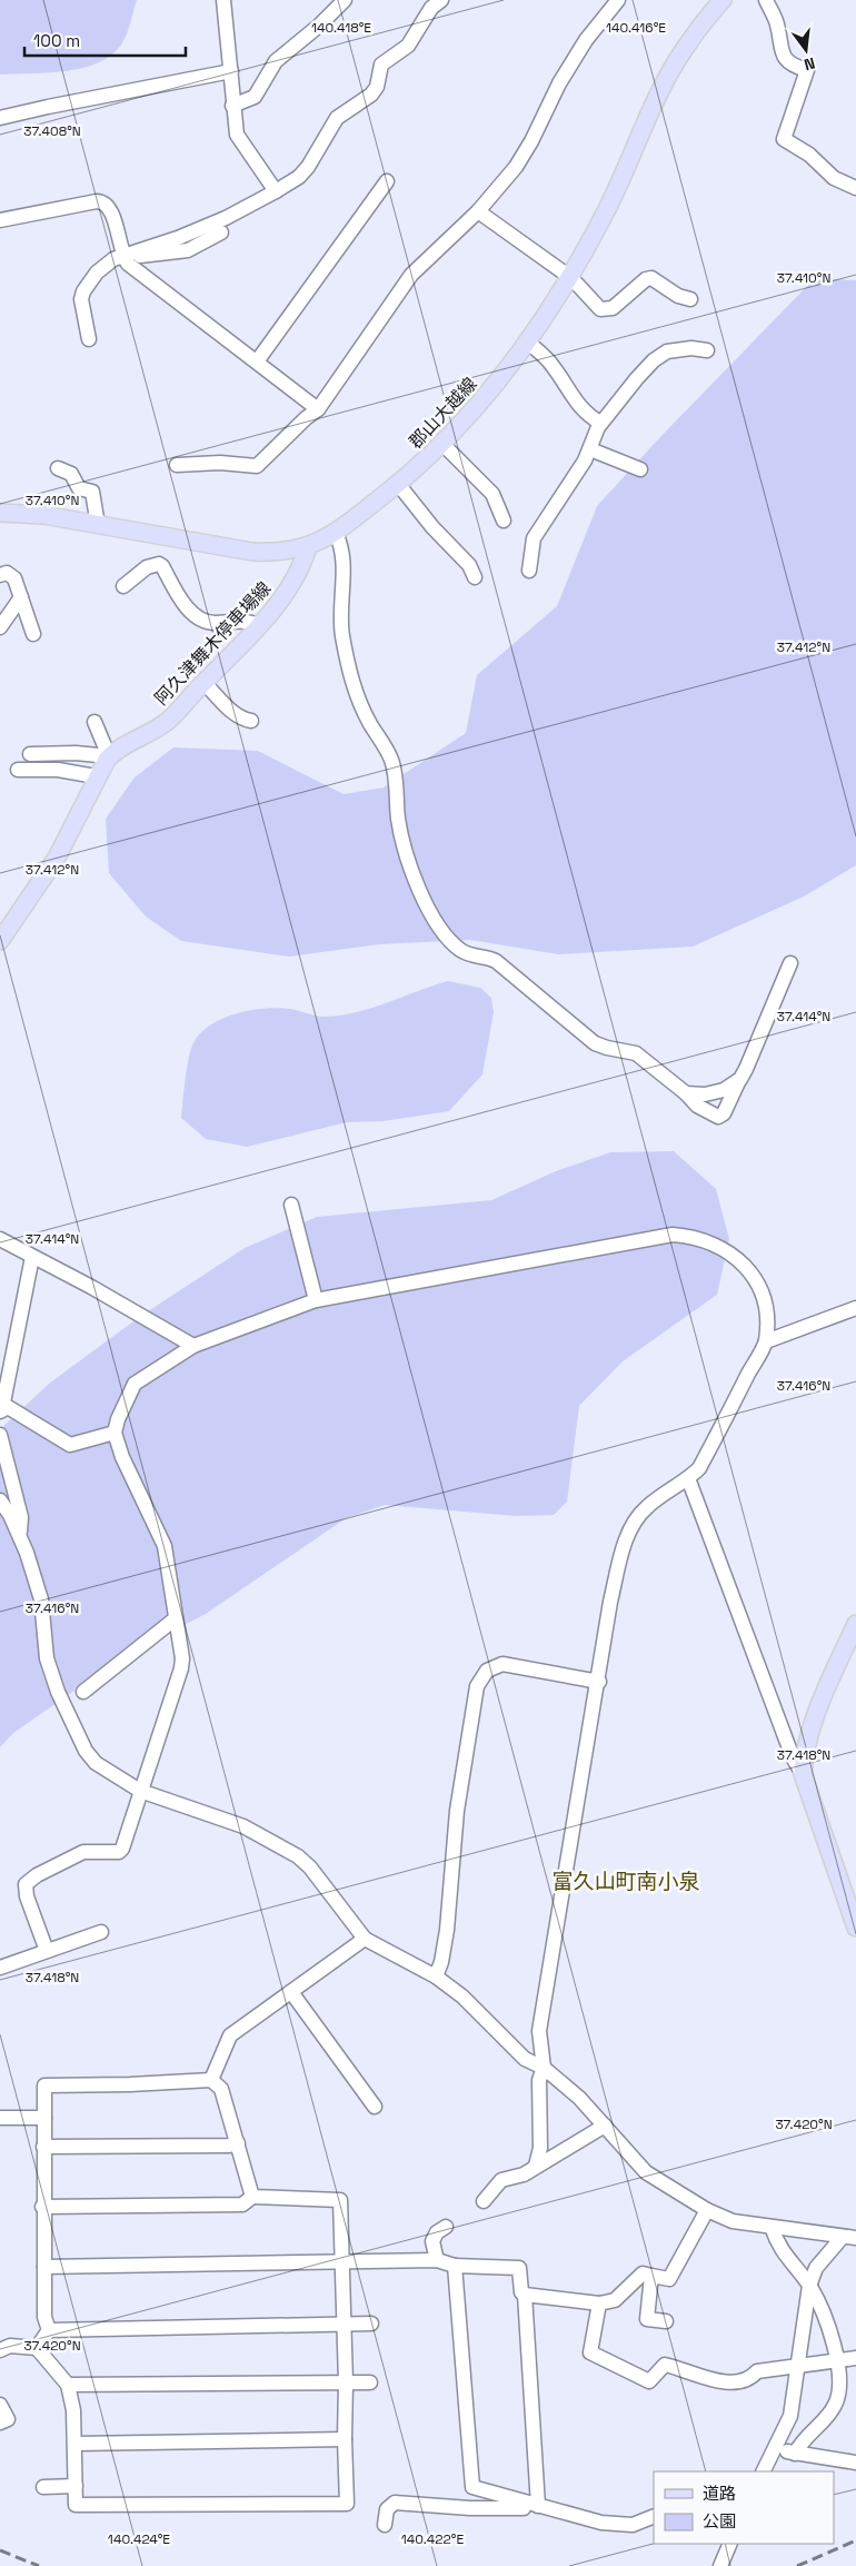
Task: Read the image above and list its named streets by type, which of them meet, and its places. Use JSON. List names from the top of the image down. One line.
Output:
{"streets":{"main road":["郡山大越線","阿久津舞木停車場線"]},"crossings":[["郡山大越線","阿久津舞木停車場線"]],"districts":["富久山町南小泉"],"legend":["道路","公園"],"scale_bar":"100 m","north":"bottom","coordinates":["140.418°E","140.416°E","37.408°N","37.410°N","37.412°N","37.414°N","37.416°N","37.418°N","37.420°N","140.424°E","140.422°E"]}
